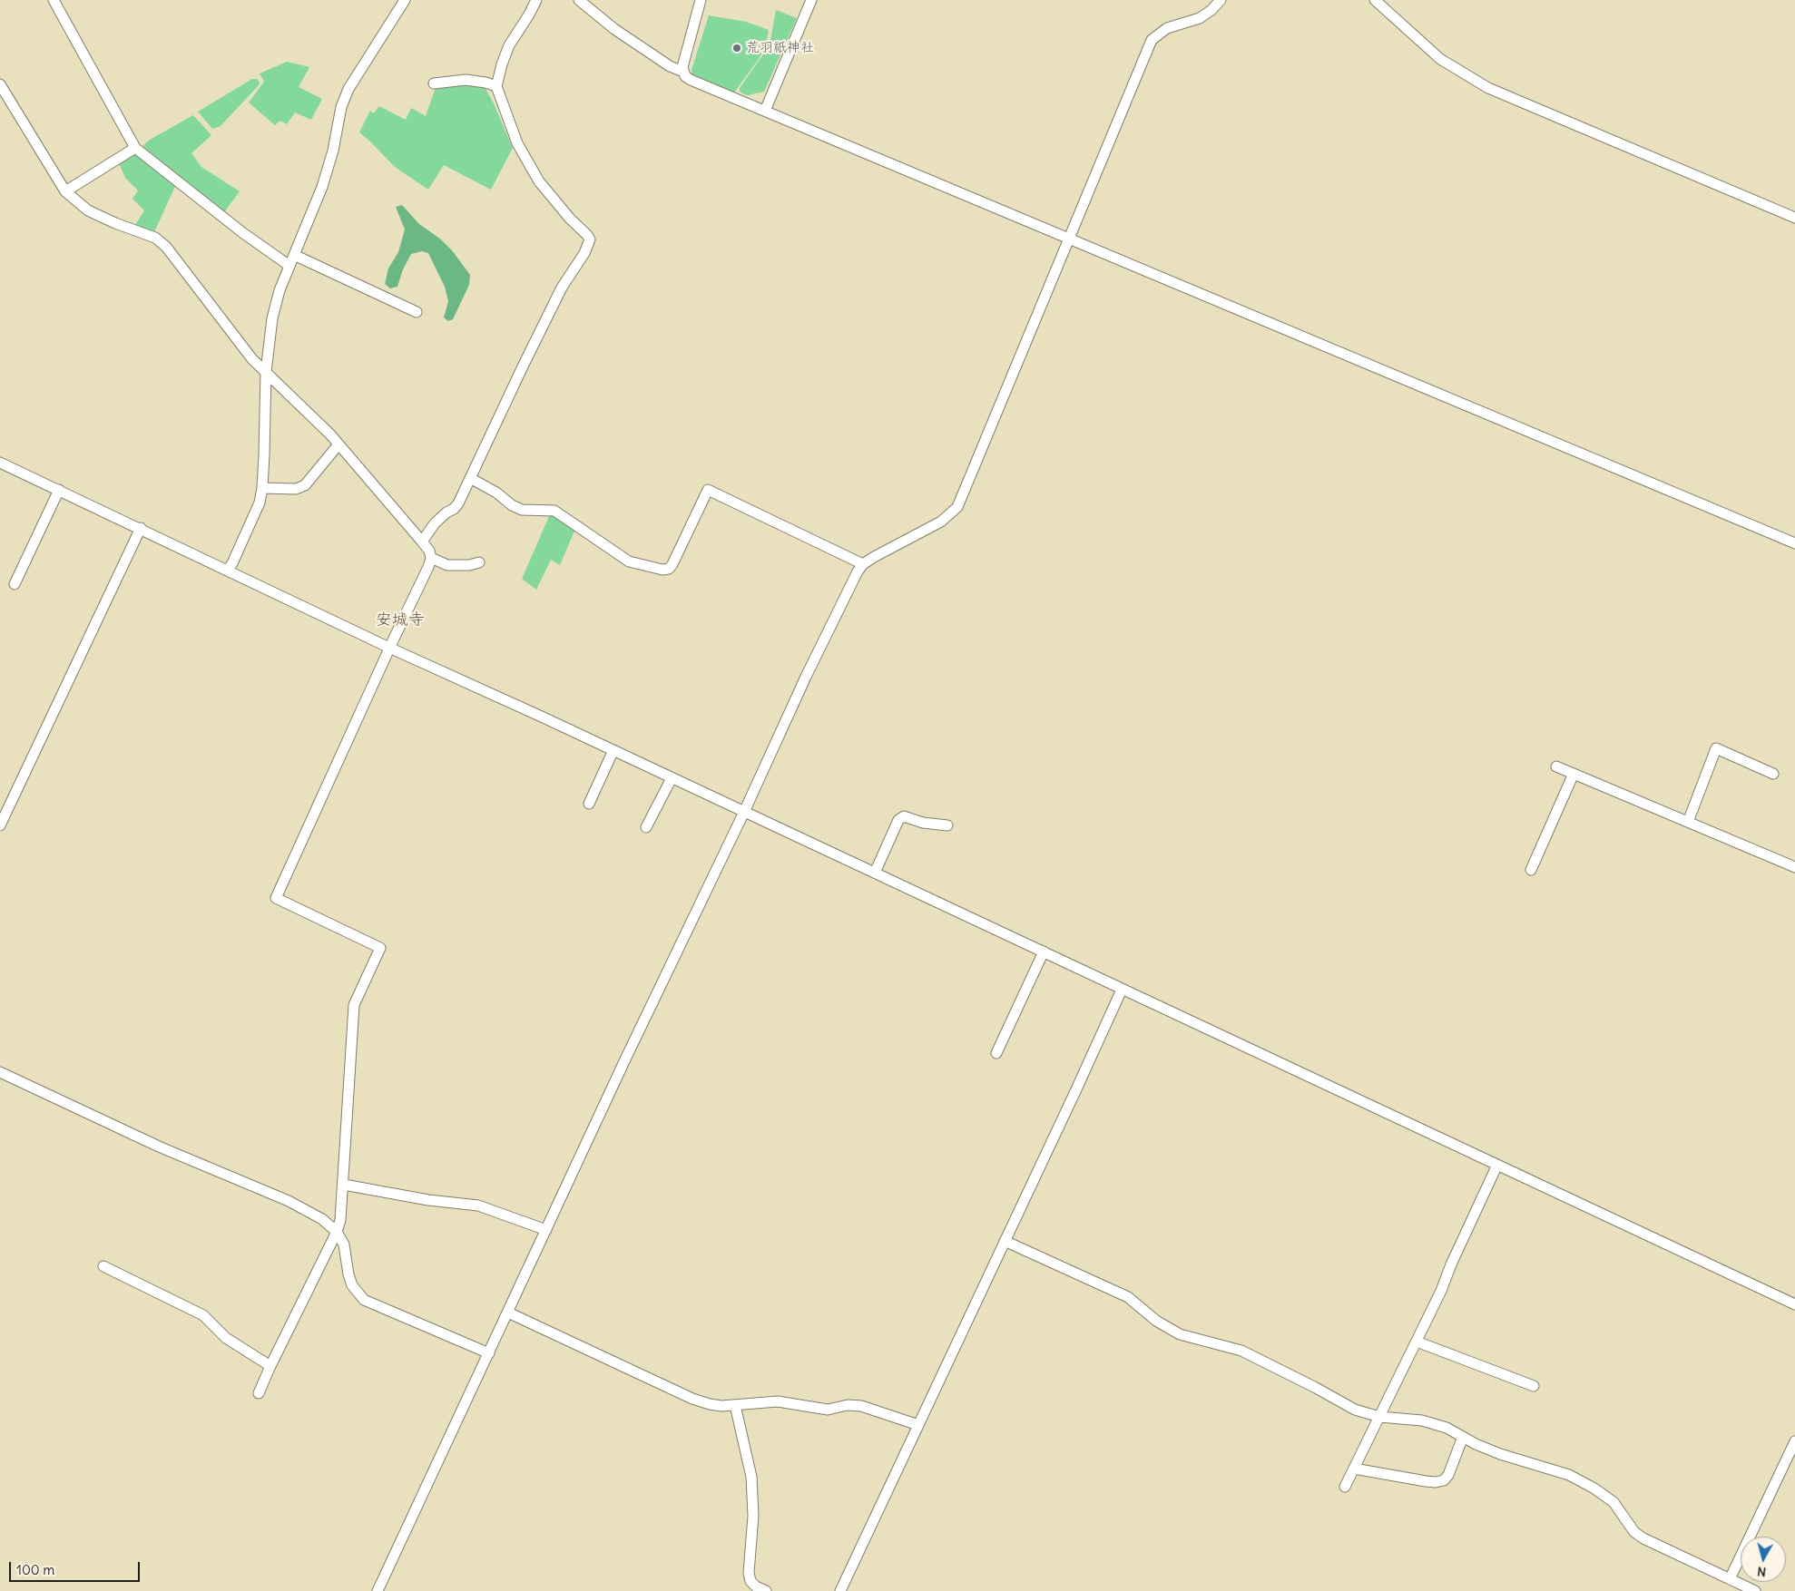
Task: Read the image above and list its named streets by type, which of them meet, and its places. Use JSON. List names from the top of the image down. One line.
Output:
{"districts":["安城寺"],"places":["荒羽祇神社"],"scale_bar":"100 m","north":"bottom"}
